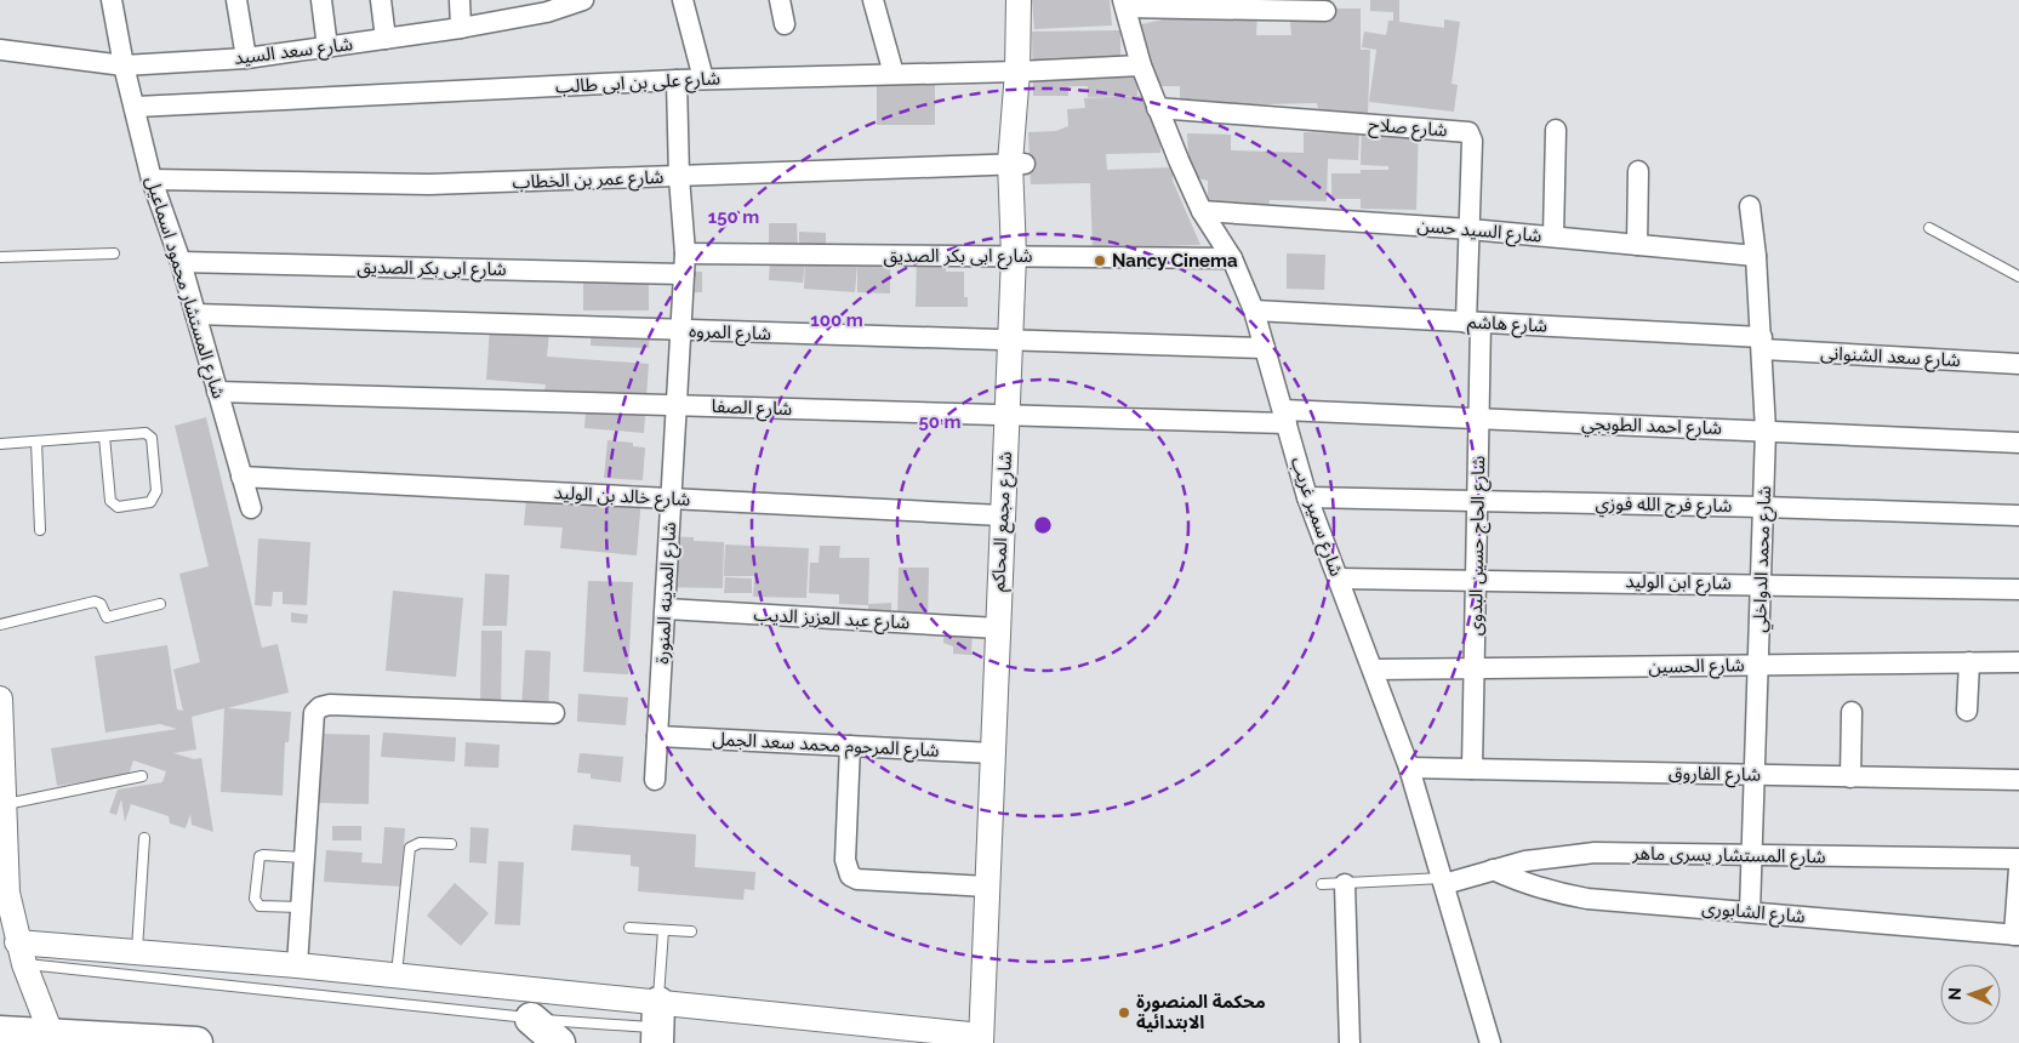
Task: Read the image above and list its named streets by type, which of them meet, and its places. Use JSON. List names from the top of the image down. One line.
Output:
{"streets":{"street":["شارع سعد السيد","شارع على بن ابى طالب","شارع صلاح","شارع عمر بن الخطاب","شارع السيد حسن","شارع ابى بكر الصديق","شارع المستشار محمود اسماعيل","شارع هاشم","شارع المروه","شارع سعد الشنوانى","شارع الصفا","شارع احمد الطوبجي","شارع خالد بن الوليد","شارع فرج الله فوزي","شارع سمير غريب","شارع مجمع المحاكم","شارع الحاج حسين البدوى","شارع محمد الدواخلي","شارع ابن الوليد","شارع المدينه المنورة","شارع عبد العزيز الديب","شارع الحسين","شارع المرحوم محمد سعد الجمل","شارع الفاروق","شارع المستشار يسرى ماهر","شارع الشابورى"]},"crossings":[["شارع سعد السيد","شارع المستشار محمود اسماعيل"],["شارع على بن ابى طالب","شارع المستشار محمود اسماعيل"],["شارع على بن ابى طالب","شارع سمير غريب"],["شارع على بن ابى طالب","شارع مجمع المحاكم"],["شارع على بن ابى طالب","شارع المدينه المنورة"],["شارع صلاح","شارع السيد حسن"],["شارع صلاح","شارع هاشم"],["شارع صلاح","شارع سمير غريب"],["شارع صلاح","شارع الحاج حسين البدوى"],["شارع عمر بن الخطاب","شارع المستشار محمود اسماعيل"],["شارع عمر بن الخطاب","شارع مجمع المحاكم"],["شارع عمر بن الخطاب","شارع المدينه المنورة"],["شارع السيد حسن","شارع سمير غريب"],["شارع السيد حسن","شارع محمد الدواخلي"],["شارع ابى بكر الصديق","شارع المستشار محمود اسماعيل"],["شارع ابى بكر الصديق","شارع سمير غريب"],["شارع ابى بكر الصديق","شارع مجمع المحاكم"],["شارع ابى بكر الصديق","شارع المدينه المنورة"],["شارع المستشار محمود اسماعيل","شارع المروه"],["شارع المستشار محمود اسماعيل","شارع الصفا"],["شارع المستشار محمود اسماعيل","شارع خالد بن الوليد"],["شارع هاشم","شارع سعد الشنوانى"],["شارع هاشم","شارع سمير غريب"],["شارع هاشم","شارع الحاج حسين البدوى"],["شارع هاشم","شارع محمد الدواخلي"],["شارع المروه","شارع سمير غريب"],["شارع المروه","شارع مجمع المحاكم"],["شارع المروه","شارع المدينه المنورة"],["شارع سعد الشنوانى","شارع محمد الدواخلي"],["شارع الصفا","شارع احمد الطوبجي"],["شارع الصفا","شارع سمير غريب"],["شارع الصفا","شارع مجمع المحاكم"],["شارع الصفا","شارع المدينه المنورة"],["شارع احمد الطوبجي","شارع سمير غريب"],["شارع احمد الطوبجي","شارع الحاج حسين البدوى"],["شارع احمد الطوبجي","شارع محمد الدواخلي"],["شارع خالد بن الوليد","شارع مجمع المحاكم"],["شارع خالد بن الوليد","شارع المدينه المنورة"],["شارع فرج الله فوزي","شارع سمير غريب"],["شارع فرج الله فوزي","شارع الحاج حسين البدوى"],["شارع فرج الله فوزي","شارع محمد الدواخلي"],["شارع سمير غريب","شارع ابن الوليد"],["شارع سمير غريب","شارع الحسين"],["شارع سمير غريب","شارع الفاروق"],["شارع سمير غريب","شارع المستشار يسرى ماهر"],["شارع مجمع المحاكم","شارع عبد العزيز الديب"],["شارع مجمع المحاكم","شارع المرحوم محمد سعد الجمل"],["شارع الحاج حسين البدوى","شارع ابن الوليد"],["شارع الحاج حسين البدوى","شارع الحسين"],["شارع الحاج حسين البدوى","شارع الفاروق"],["شارع محمد الدواخلي","شارع ابن الوليد"],["شارع محمد الدواخلي","شارع الحسين"],["شارع محمد الدواخلي","شارع الفاروق"],["شارع محمد الدواخلي","شارع المستشار يسرى ماهر"],["شارع محمد الدواخلي","شارع الشابورى"],["شارع المدينه المنورة","شارع عبد العزيز الديب"],["شارع المدينه المنورة","شارع المرحوم محمد سعد الجمل"],["شارع المستشار يسرى ماهر","شارع الشابورى"]],"places":["Nancy Cinema","محكمة المنصورة الابتدائية"],"north":"left","rings":["150 m","100 m","50 m"]}
